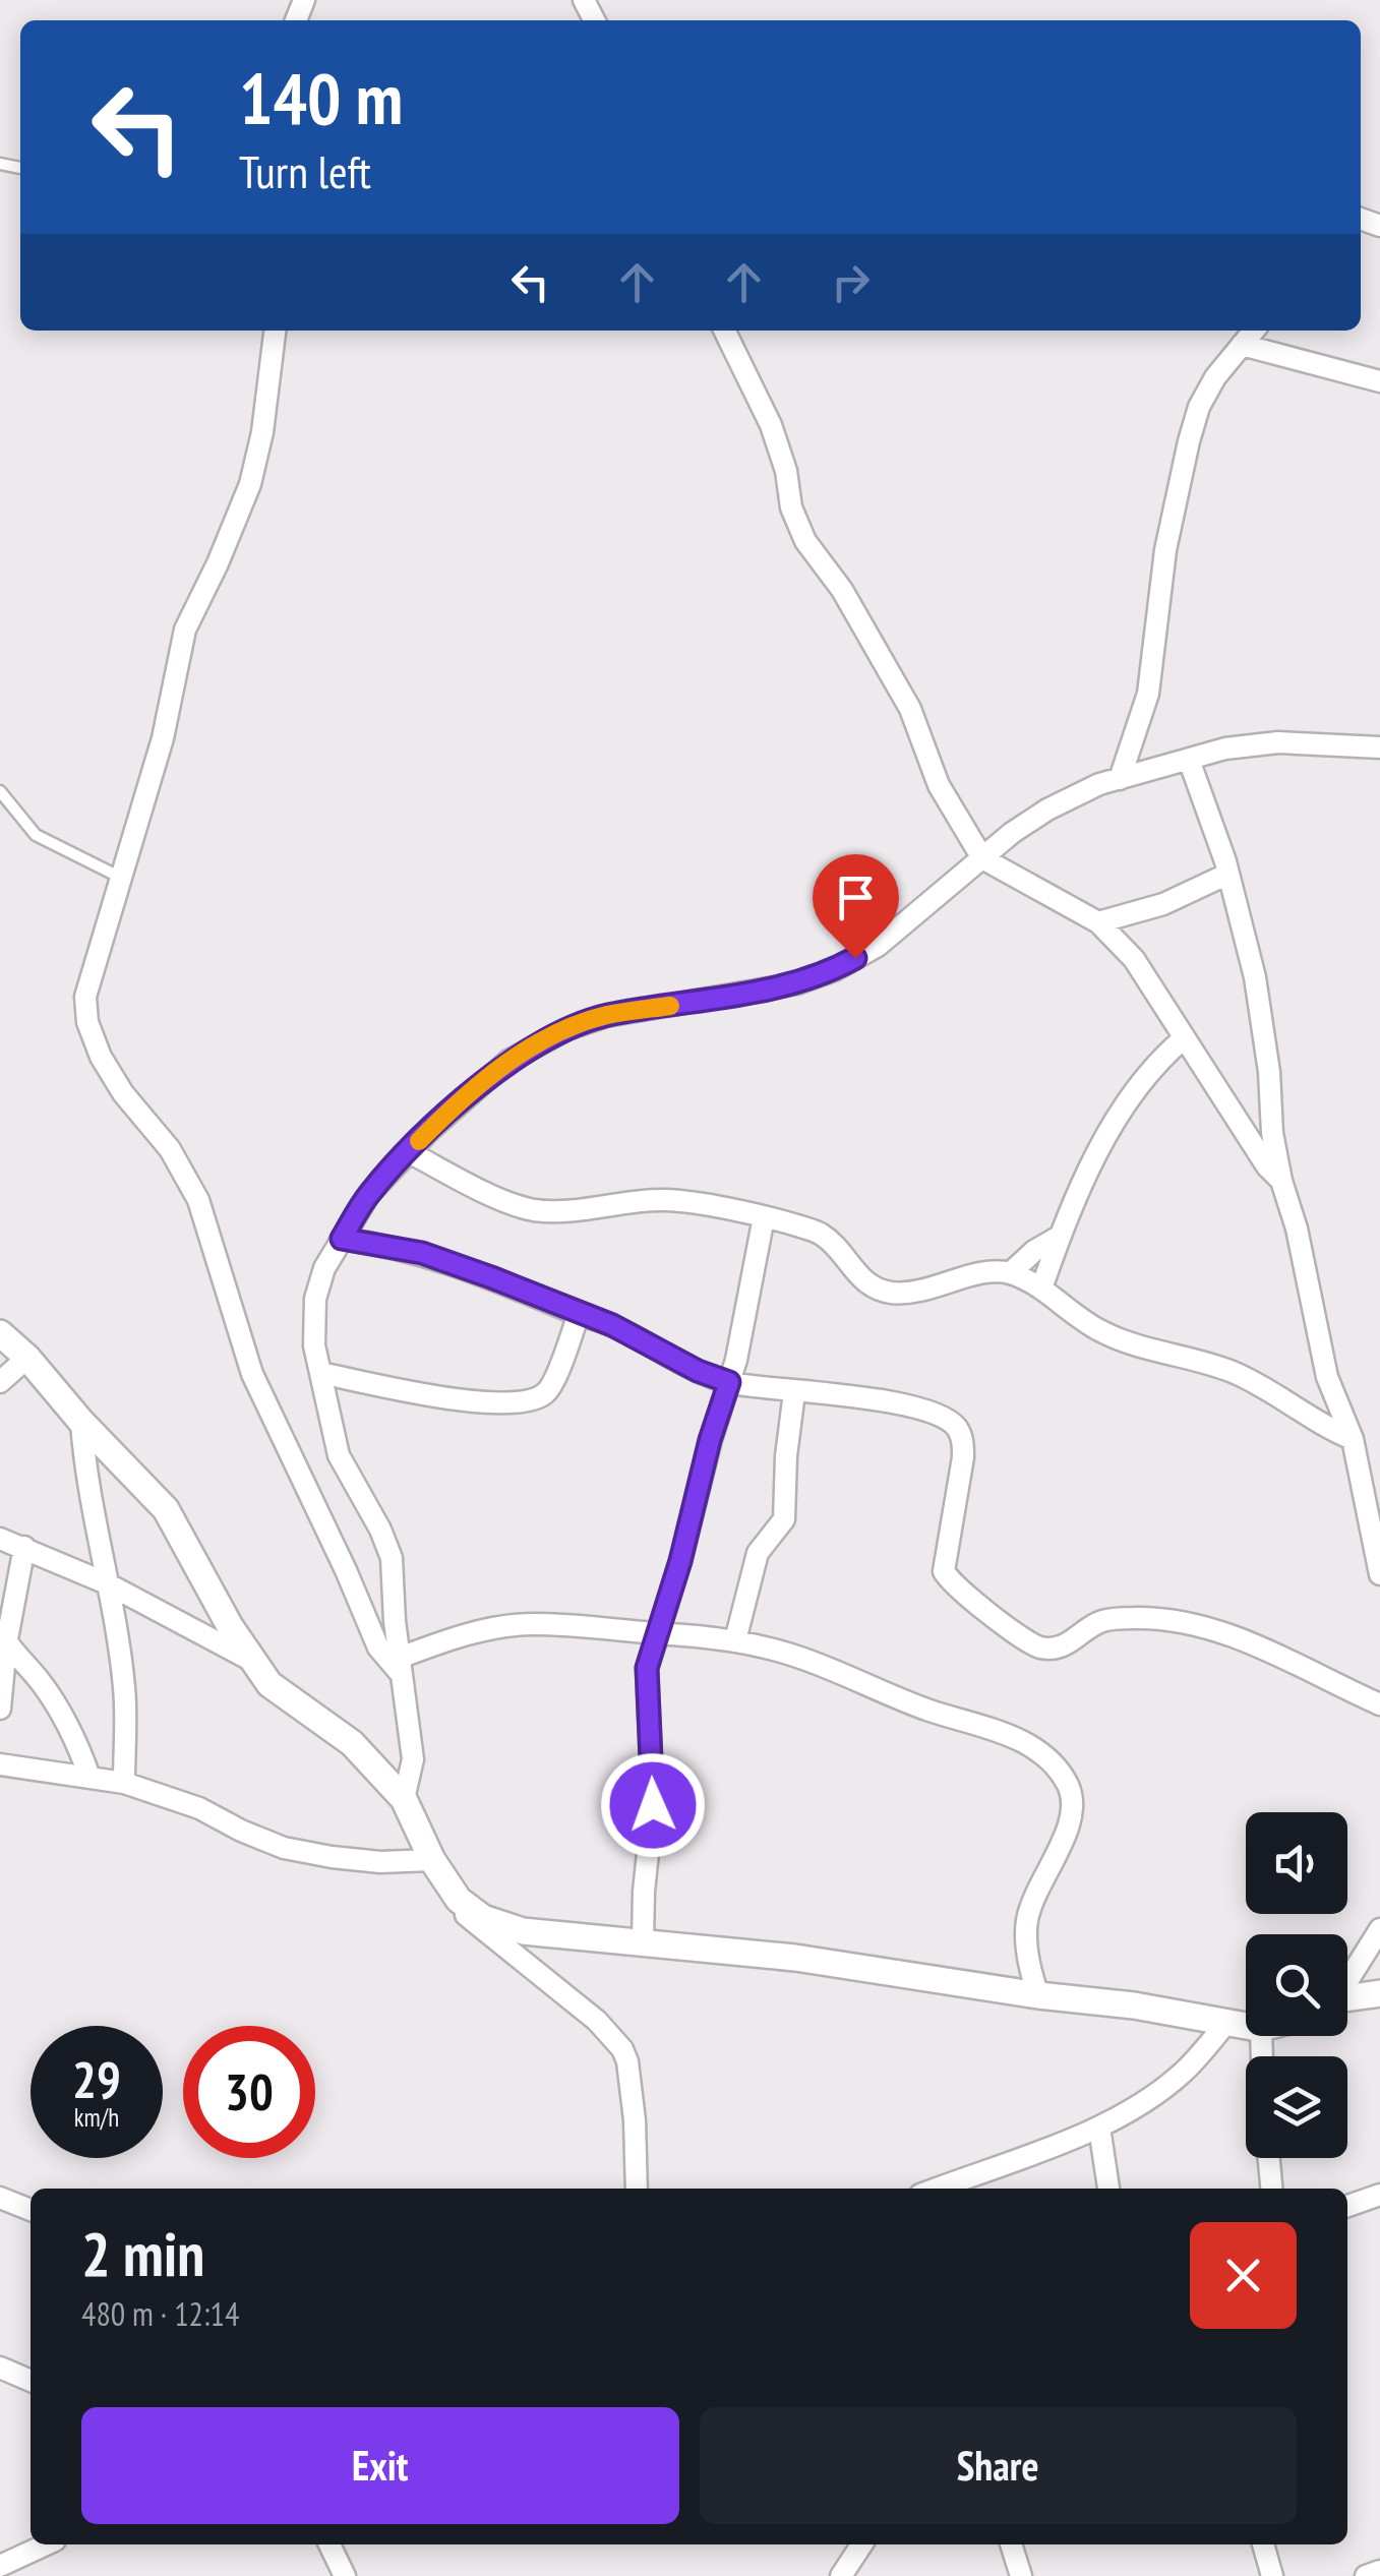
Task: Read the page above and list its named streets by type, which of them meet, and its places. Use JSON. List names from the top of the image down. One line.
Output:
{"page":{"turn":["140 m","Turn left"],"speed":"29 km/h","limit":"30","heading":["2 min","480 m · 12:14"],"buttons":["Exit","Share"]}}
